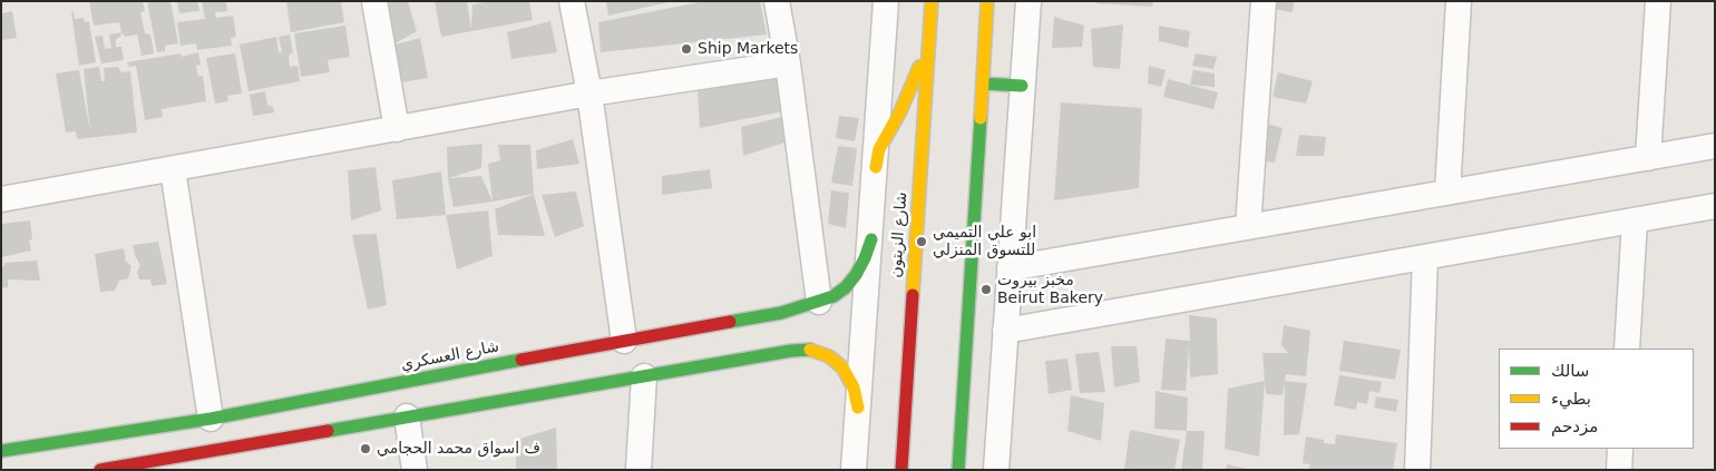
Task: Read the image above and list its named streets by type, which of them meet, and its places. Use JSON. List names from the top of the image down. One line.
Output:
{"streets":{"main road":["شارع الزيتون","شارع العسكري"]},"places":["Ship Markets","ابو علي التميمي للتسوق المنزلي","مخبز بيروت Beirut Bakery","ف اسواق محمد الحجامي"],"legend":["سالك","بطيء","مزدحم"]}
